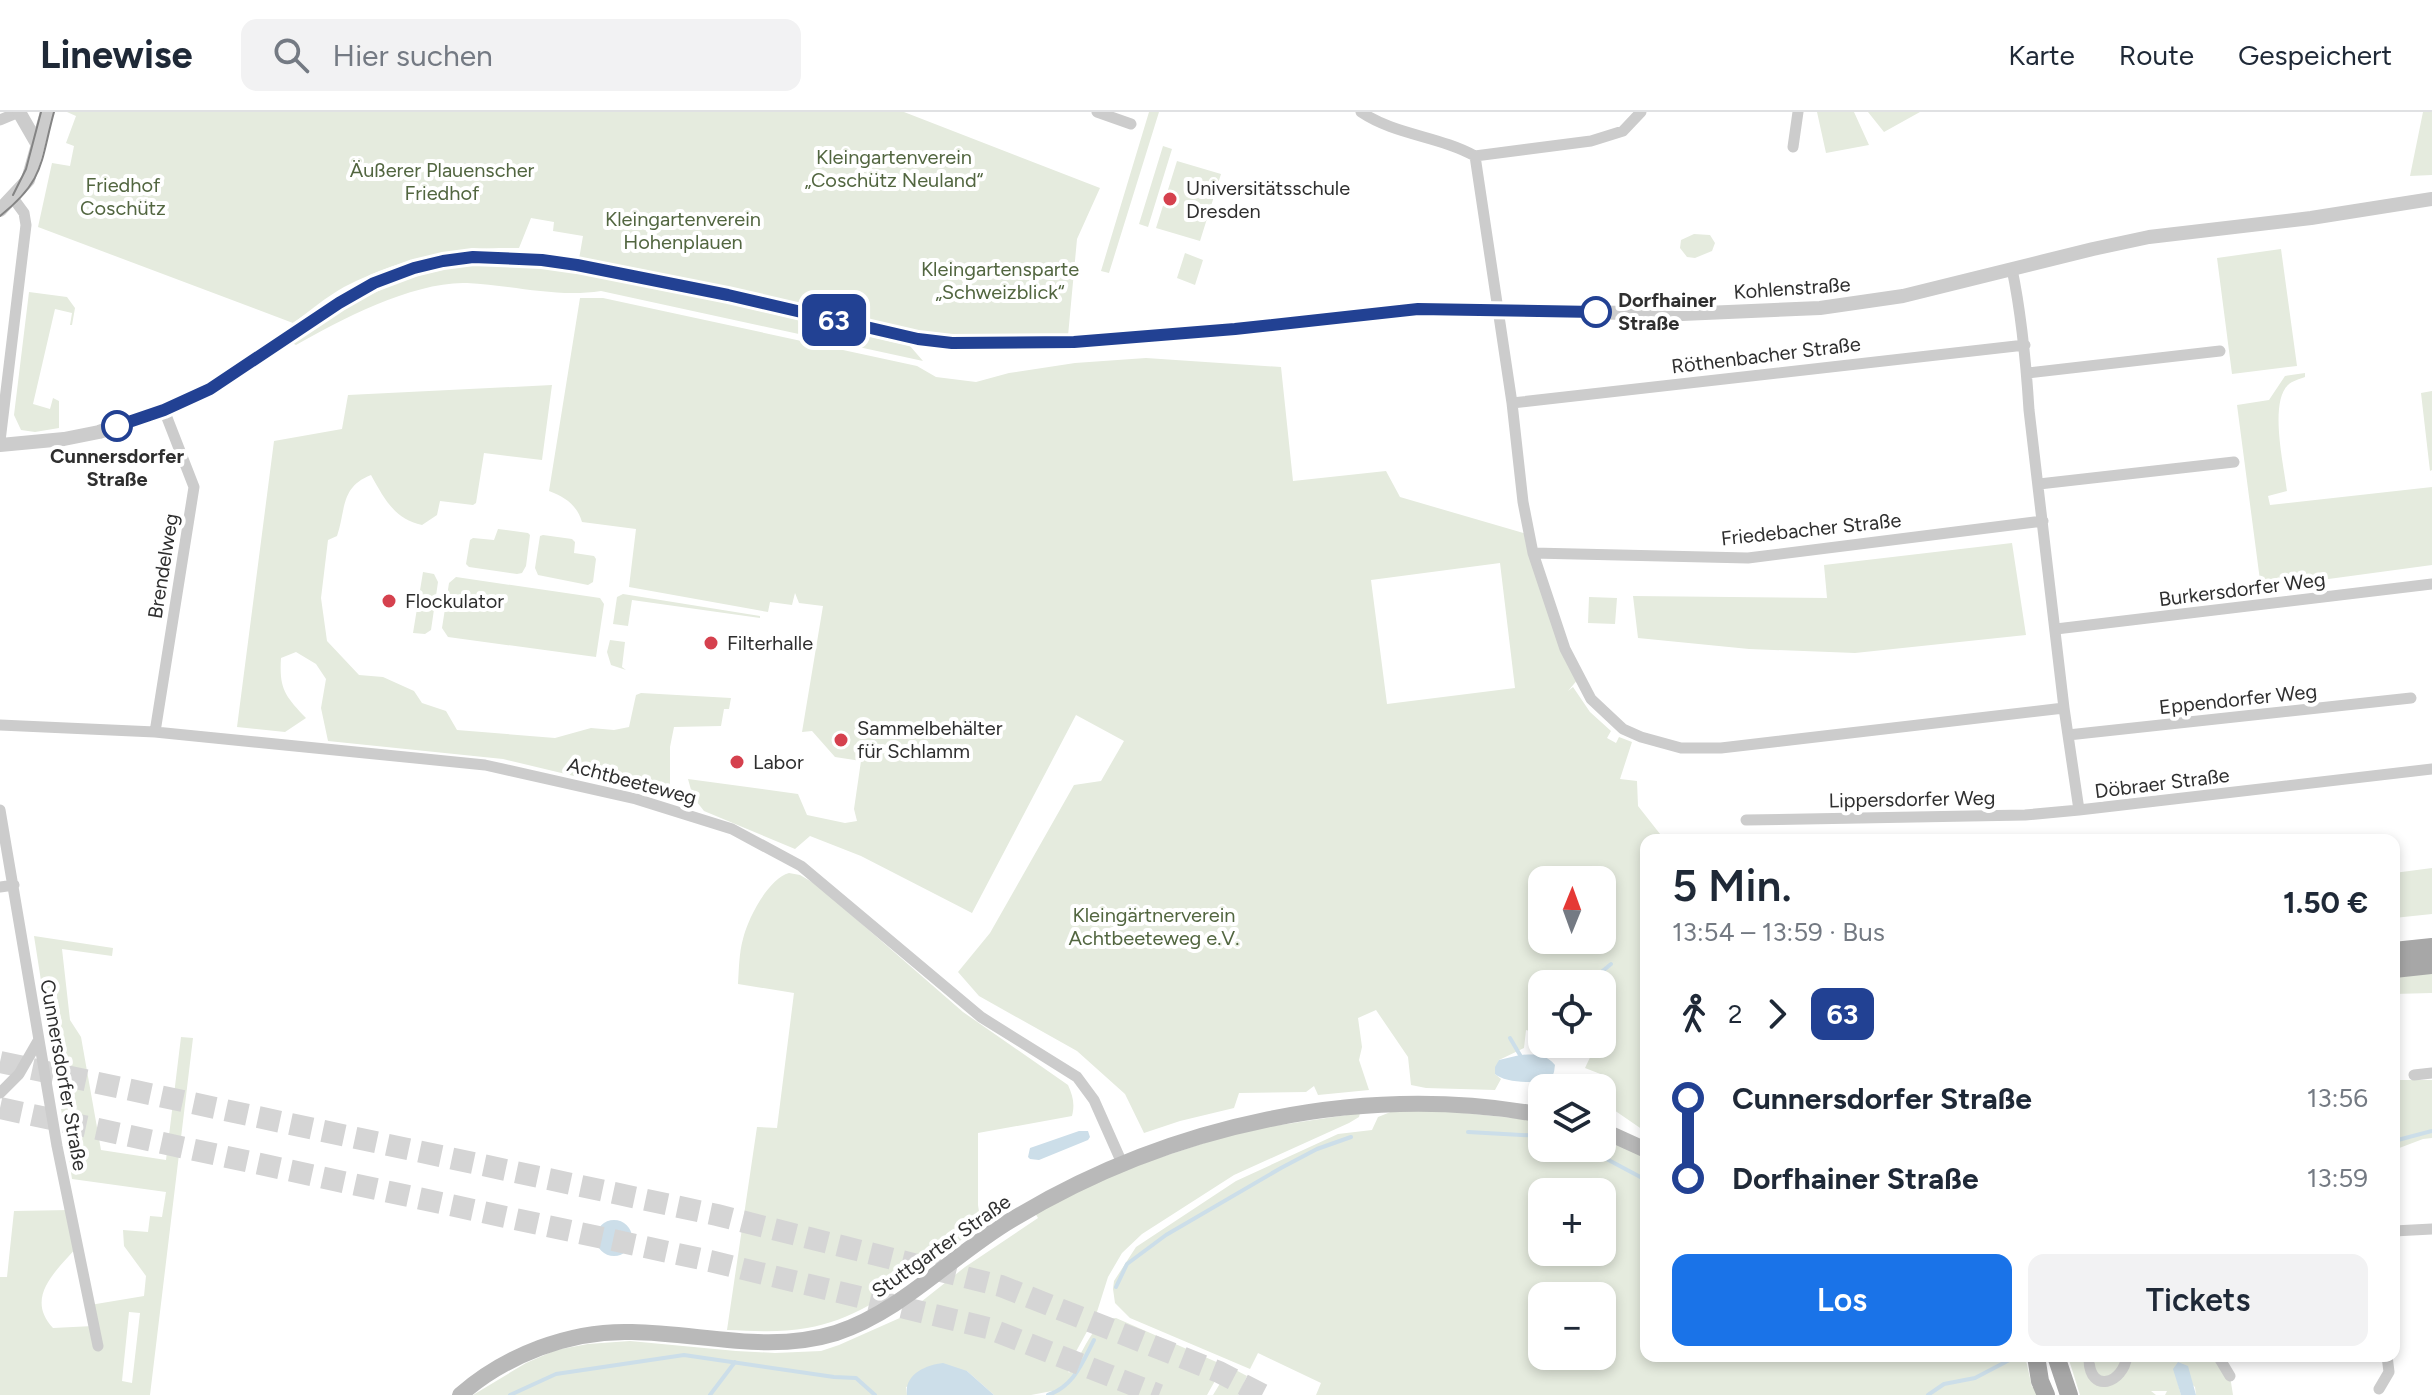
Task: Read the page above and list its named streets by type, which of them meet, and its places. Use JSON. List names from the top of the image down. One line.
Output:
{"streets":{"main road":["Stuttgarter Straße"],"street":["Kohlenstraße","Röthenbacher Straße","Friedebacher Straße","Brendelweg","Burkersdorfer Weg","Eppendorfer Weg","Achtbeeteweg","Döbraer Straße","Lippersdorfer Weg","Cunnersdorfer Straße"]},"crossings":[["Kohlenstraße","Brendelweg"],["Kohlenstraße","Döbraer Straße"],["Röthenbacher Straße","Döbraer Straße"],["Friedebacher Straße","Döbraer Straße"],["Brendelweg","Achtbeeteweg"],["Burkersdorfer Weg","Döbraer Straße"],["Eppendorfer Weg","Döbraer Straße"],["Achtbeeteweg","Stuttgarter Straße"],["Döbraer Straße","Lippersdorfer Weg"]],"parks":["Kleingartenverein „Coschütz Neuland“","Äußerer Plauenscher Friedhof","Friedhof Coschütz","Kleingartenverein Hohenplauen","Kleingartensparte „Schweizblick“","Kleingärtnerverein Achtbeeteweg e.V."],"places":["Universitätsschule Dresden","Dorfhainer Straße","Cunnersdorfer Straße","Flockulator","Filterhalle","Sammelbehälter für Schlamm","Labor"],"lines":["bus line 63"],"north":"top","page":{"header":"Linewise","search":"Hier suchen","nav":["Karte","Route","Gespeichert"],"on_map":"63","heading":["5 Min.","13:54 – 13:59 · Bus","1.50 €"],"map_buttons":["+","−"],"legs":["2","63"],"list":[{"name":"Cunnersdorfer Straße","value":"13:56"},{"name":"Dorfhainer Straße","value":"13:59"}],"buttons":["Los","Tickets"]}}
